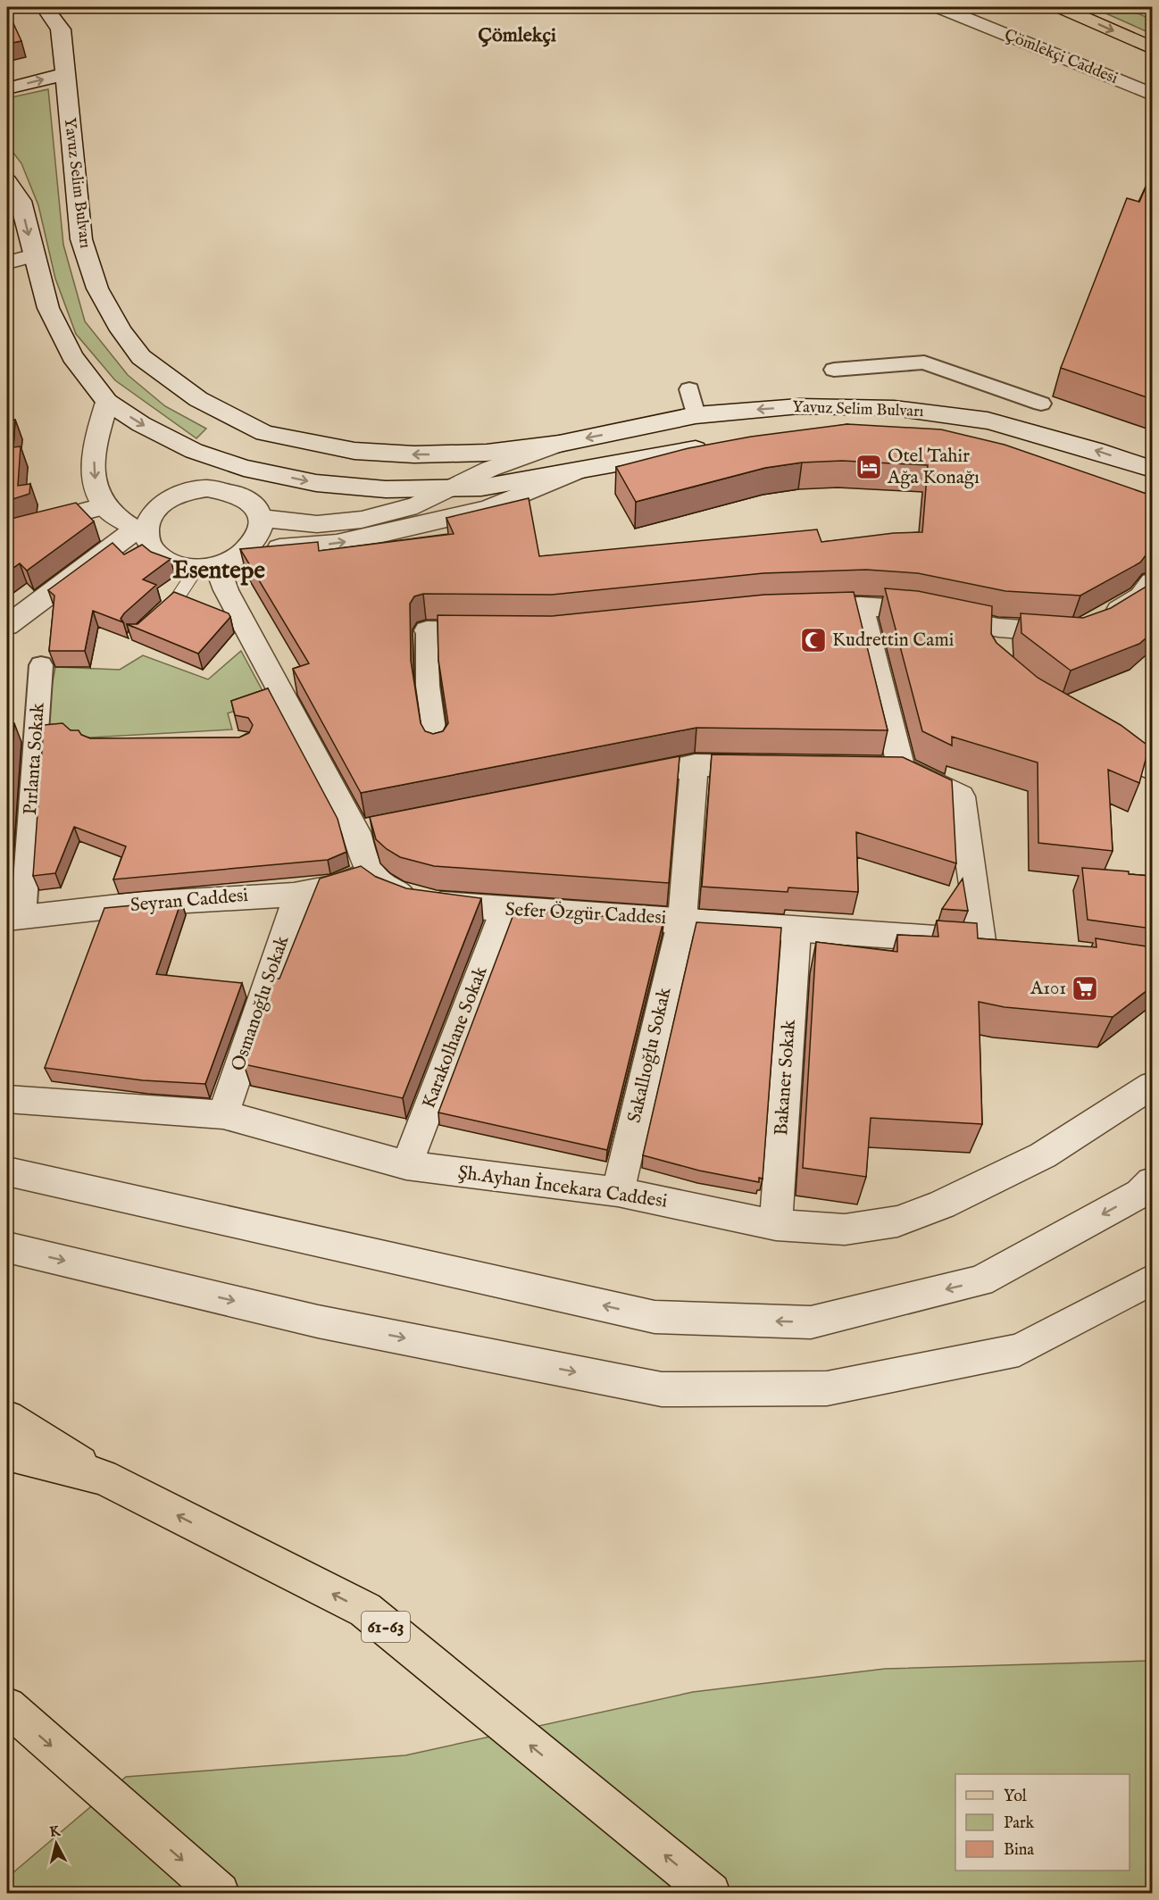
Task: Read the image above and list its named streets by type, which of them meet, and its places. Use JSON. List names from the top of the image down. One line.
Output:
{"streets":{"main road":["61-63"],"street":["Çömlekçi Caddesi","Yavuz Selim Bulvarı","Pırlanta Sokak","Seyran Caddesi","Sefer Özgür Caddesi","Osmanoğlu Sokak","Karakolhane Sokak","Sakallıoğlu Sokak","Bakaner Sokak","Şh.Ayhan İncekara Caddesi"]},"crossings":[["Pırlanta Sokak","Seyran Caddesi"],["Seyran Caddesi","Sefer Özgür Caddesi"],["Seyran Caddesi","Osmanoğlu Sokak"],["Sefer Özgür Caddesi","Karakolhane Sokak"],["Sefer Özgür Caddesi","Sakallıoğlu Sokak"],["Sefer Özgür Caddesi","Bakaner Sokak"],["Osmanoğlu Sokak","Şh.Ayhan İncekara Caddesi"],["Karakolhane Sokak","Şh.Ayhan İncekara Caddesi"],["Sakallıoğlu Sokak","Şh.Ayhan İncekara Caddesi"],["Bakaner Sokak","Şh.Ayhan İncekara Caddesi"]],"districts":["Çömlekçi","Esentepe"],"places":{"hotel":["Otel Tahir Ağa Konağı"],"mosque":["Kudrettin Cami"],"supermarket":["A101"]},"legend":["Yol","Park","Bina"],"north":"top"}
